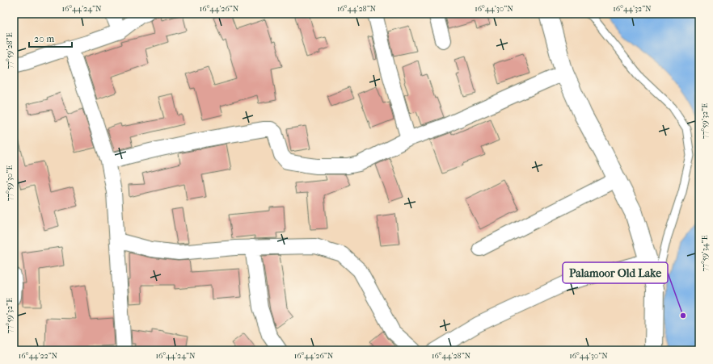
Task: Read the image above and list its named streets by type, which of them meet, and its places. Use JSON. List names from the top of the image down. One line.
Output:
{"places":["Palamoor Old Lake"],"scale_bar":"20 m","coordinates":["16°44'24\"N","16°44'26\"N","16°44'28\"N","16°44'30\"N","16°44'32\"N","77°59'28\"E","77°59'32\"E","77°59'30\"E","77°59'34\"E","16°44'22\"N"]}
